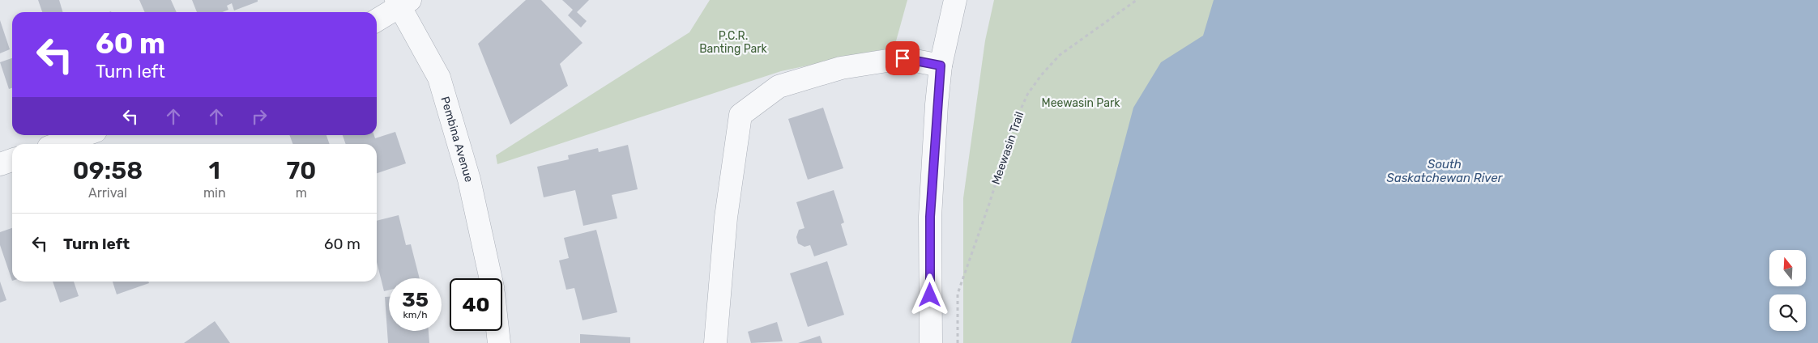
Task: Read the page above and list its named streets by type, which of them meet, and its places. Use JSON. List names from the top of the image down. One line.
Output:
{"streets":{"street":["Pembina Avenue"],"path":["Meewasin Trail"]},"water":["South Saskatchewan River"],"parks":["P.C.R. Banting Park","Meewasin Park"],"north":"top","page":{"turn":["60 m","Turn left"],"eta":["09:58","Arrival","1","min","70","m"],"list":[{"name":"Turn left","value":"60 m"}],"speed":"35 km/h","limit":"40"}}
